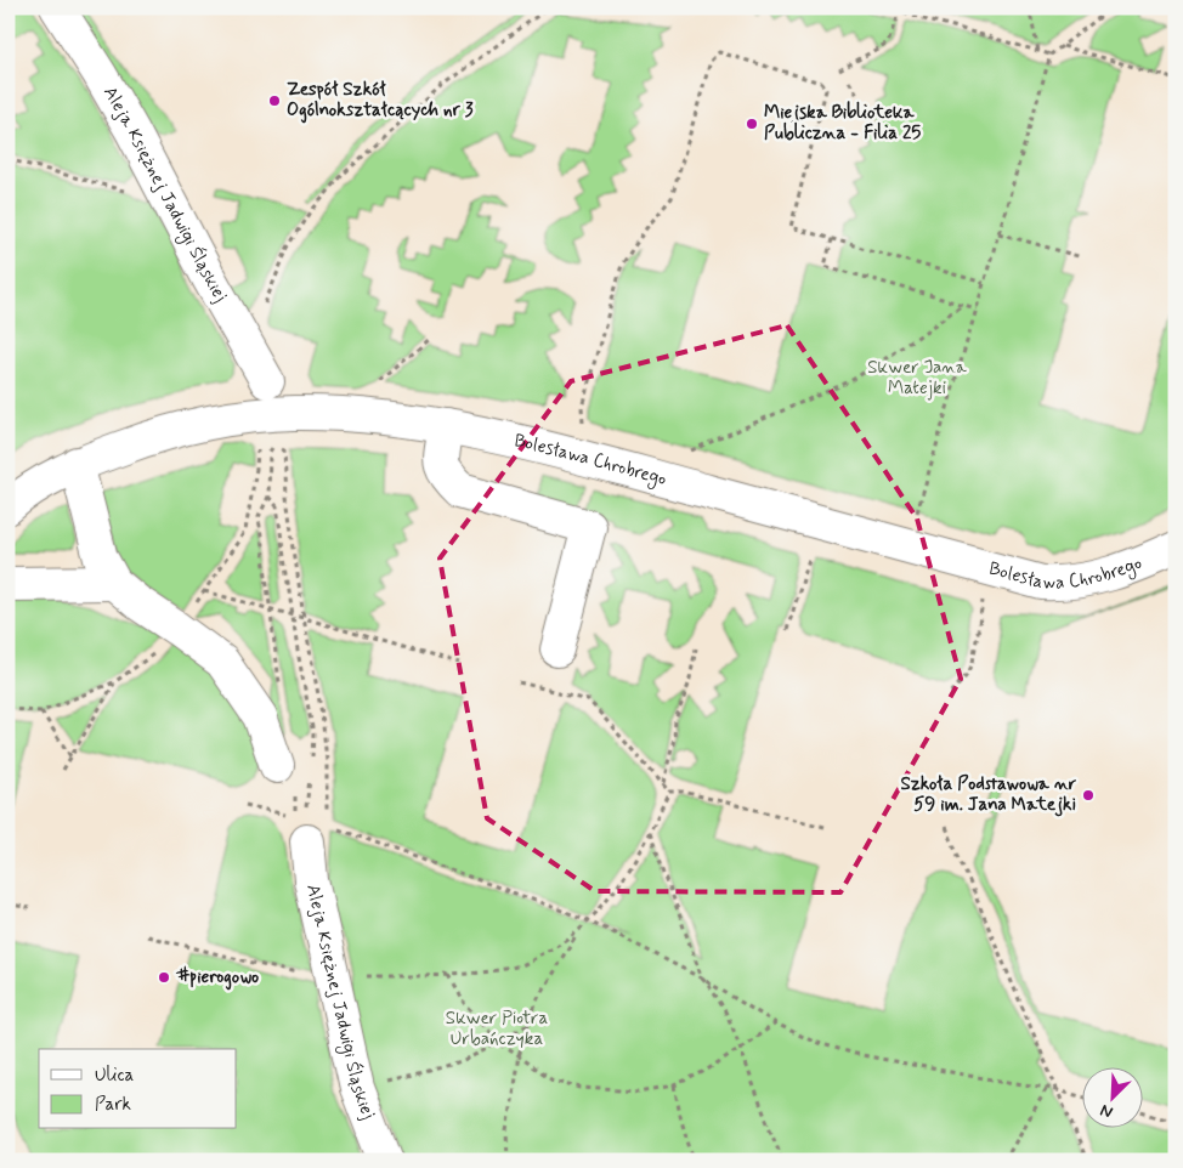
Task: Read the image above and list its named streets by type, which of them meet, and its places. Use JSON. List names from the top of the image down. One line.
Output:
{"streets":{"street":["Aleja Księżnej Jadwigi Śląskiej","Bolesława Chrobrego"]},"parks":["Skwer Jana Matejki","Skwer Piotra Urbańczyka"],"places":["Zespół Szkół Ogólnokształcących nr 3","Miejska Biblioteka Publiczna - Filia 25","Szkoła Podstawowa nr 59 im. Jana Matejki","#pierogowo"],"legend":["Ulica","Park"],"north":"bottom left"}
